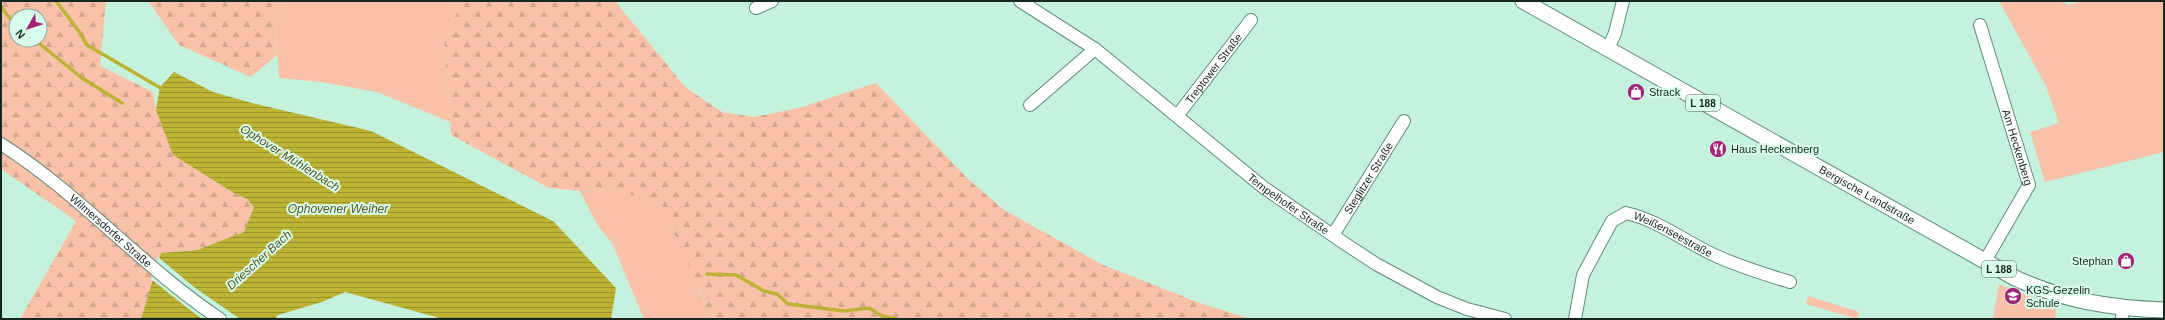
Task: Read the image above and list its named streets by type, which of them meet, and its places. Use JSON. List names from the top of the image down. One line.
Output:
{"streets":{"main road":["L 188","Bergische Landstraße"],"street":["Treptower Straße","Am Heckenberg","Steglitzer Straße","Tempelhofer Straße","Wilmersdorfer Straße","Weißenseestraße"]},"crossings":[["Treptower Straße","Tempelhofer Straße"],["Am Heckenberg","Bergische Landstraße"],["Steglitzer Straße","Tempelhofer Straße"]],"water":["Ophover Mühlenbach","Ophovener Weiher","Driescher Bach"],"places":{"shop":["Strack","Stephan"],"restaurant":["Haus Heckenberg"],"school or university":["KGS-Gezelin Schule"]},"north":"bottom left"}
